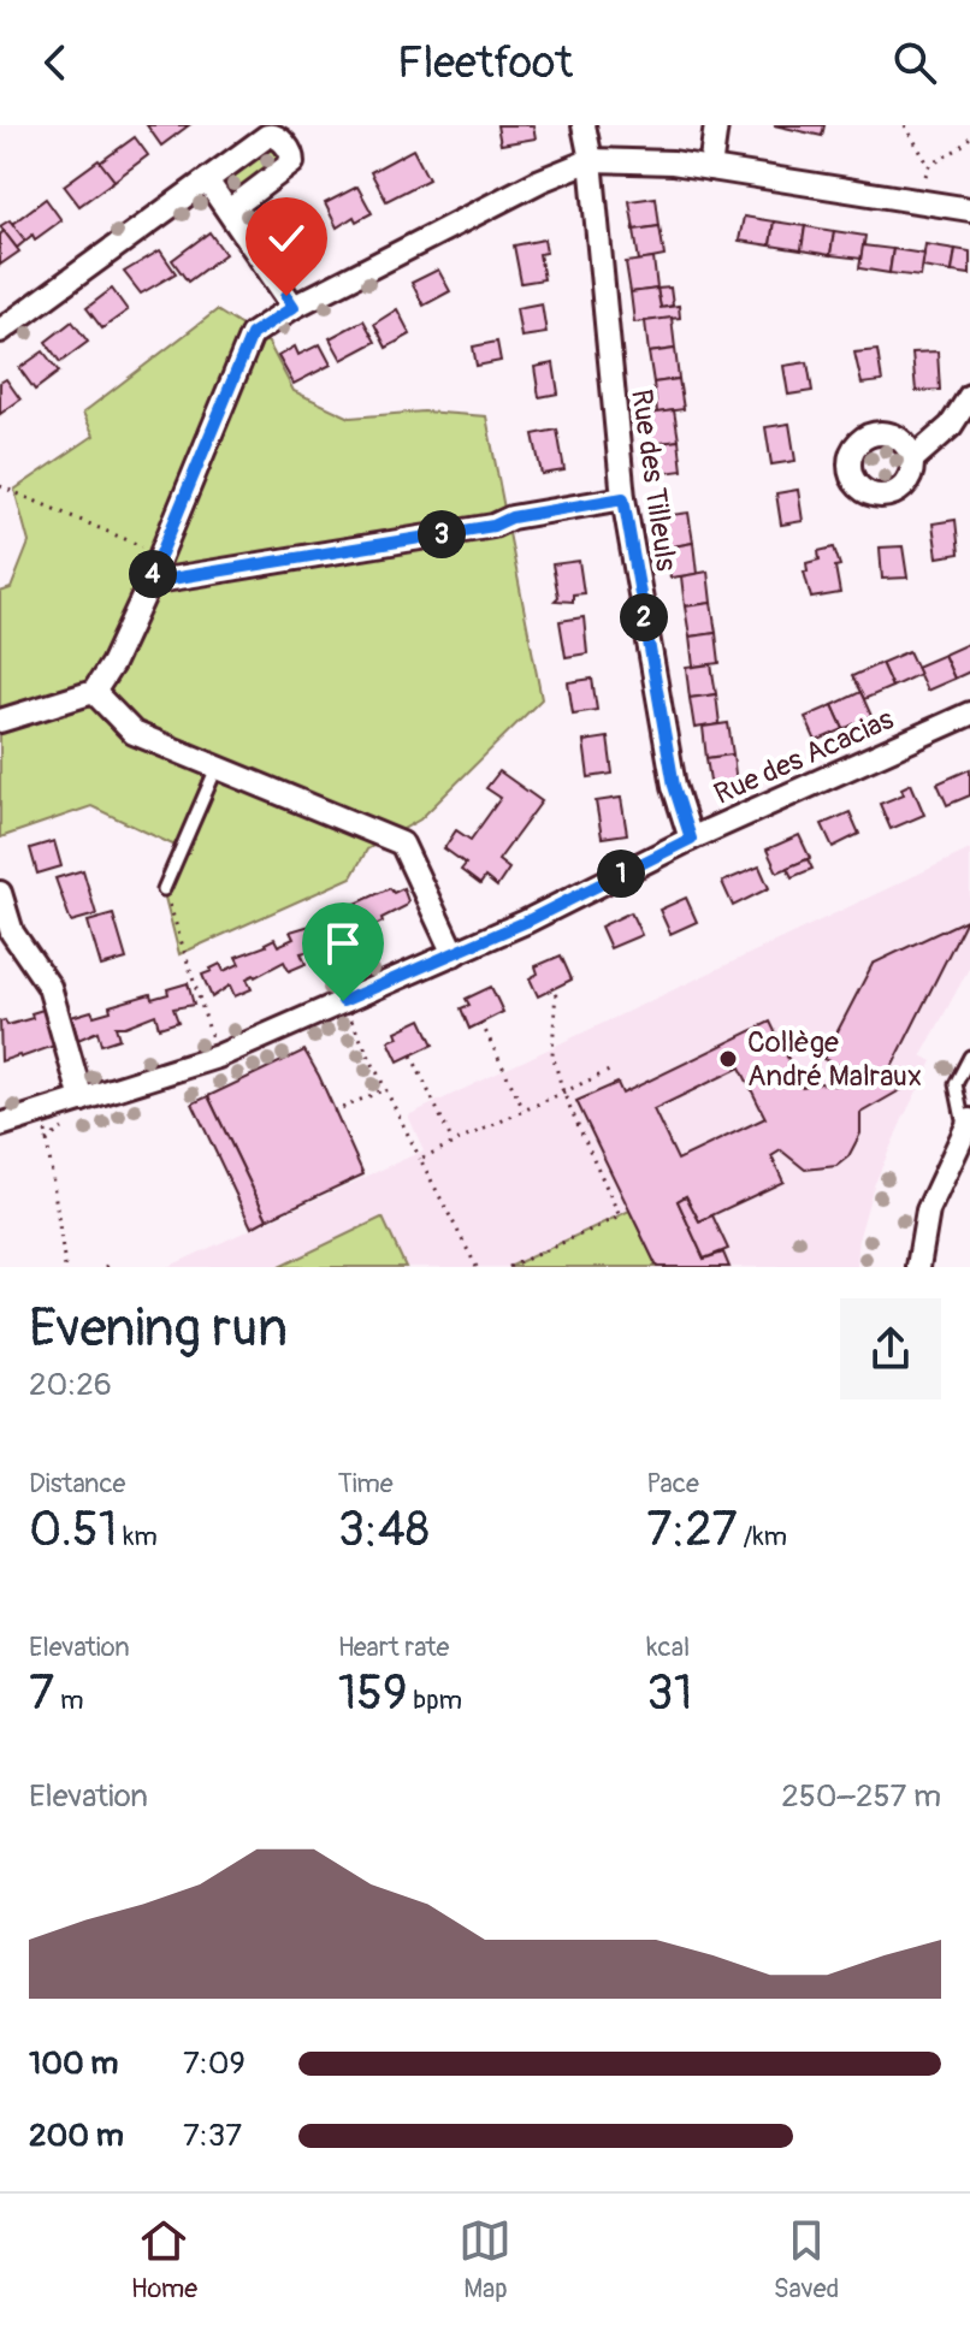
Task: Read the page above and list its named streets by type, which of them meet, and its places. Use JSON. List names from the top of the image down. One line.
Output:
{"streets":{"street":["Rue des Tilleuls","Rue des Acacias"]},"crossings":[["Rue des Tilleuls","Rue des Acacias"]],"places":["Collège André Malraux"],"page":{"header":"Fleetfoot","pins":["3","4","2","1"],"heading":["Evening run","20:26"],"stats":[["Distance","0.51 km"],["Time","3:48"],["Pace","7:27 /km"],["Elevation","7 m"],["Heart rate","159 bpm"],["kcal","31"]],"chart":["Elevation","250–257 m"],"list":[{"name":"100 m","note":"7:09"},{"name":"200 m","note":"7:37"}],"tabs":["Home","Map","Saved"]}}
